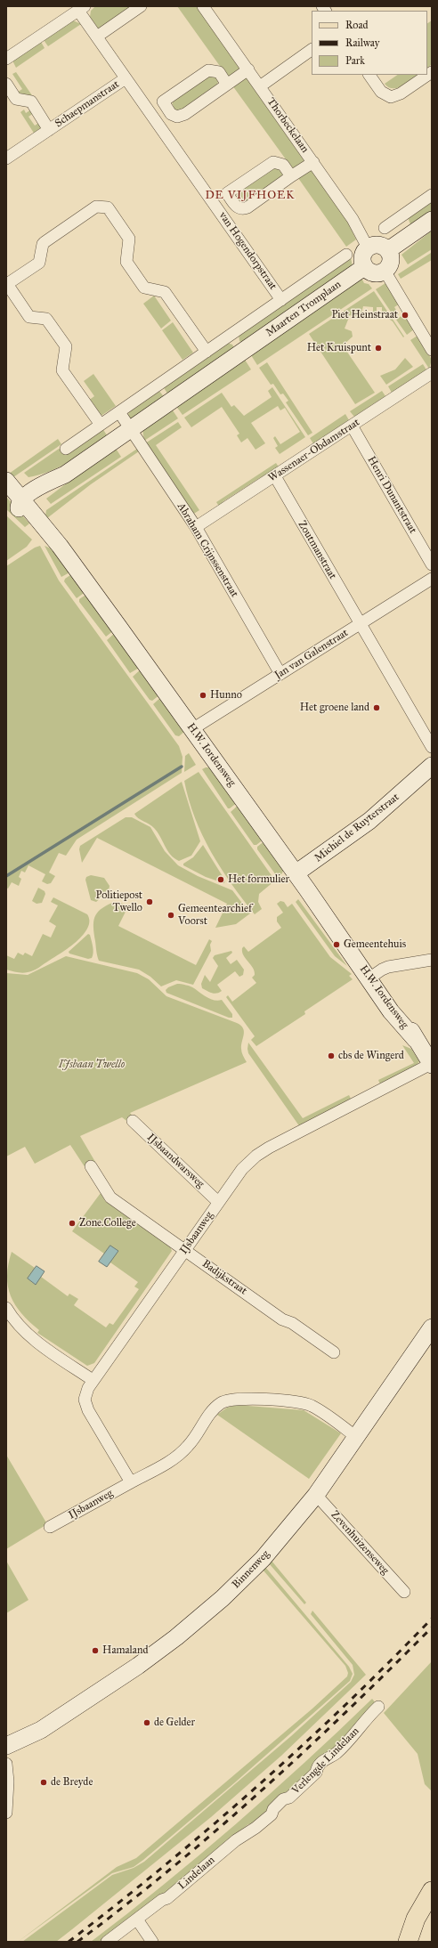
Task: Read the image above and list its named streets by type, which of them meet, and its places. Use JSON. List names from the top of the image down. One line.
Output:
{"streets":{"street":["Schaepmanstraat","Thorbeckelaan","van Hogendorpstraat","Maarten Tromplaan","Wassenaer-Obdamstraat","Henri Dunantstraat","Abraham Crijnssenstraat","Zoutmanstraat","Jan van Galenstraat","H.W. Iordensweg","Michiel de Ruyterstraat","IJsbaandwarsweg","IJsbaanweg","Badijkstraat","Zevenhuizenseweg","Binnenweg","Verlengde Lindelaan","Lindelaan"]},"crossings":[["Schaepmanstraat","van Hogendorpstraat"],["Thorbeckelaan","van Hogendorpstraat"],["Thorbeckelaan","Maarten Tromplaan"],["van Hogendorpstraat","Maarten Tromplaan"],["Maarten Tromplaan","Abraham Crijnssenstraat"],["Maarten Tromplaan","H.W. Iordensweg"],["Wassenaer-Obdamstraat","Henri Dunantstraat"],["Wassenaer-Obdamstraat","Abraham Crijnssenstraat"],["Wassenaer-Obdamstraat","Zoutmanstraat"],["Abraham Crijnssenstraat","Jan van Galenstraat"],["Zoutmanstraat","Jan van Galenstraat"],["Jan van Galenstraat","H.W. Iordensweg"],["H.W. Iordensweg","Michiel de Ruyterstraat"],["H.W. Iordensweg","IJsbaanweg"],["IJsbaandwarsweg","IJsbaanweg"],["IJsbaanweg","Badijkstraat"],["IJsbaanweg","Binnenweg"],["Zevenhuizenseweg","Binnenweg"],["Verlengde Lindelaan","Lindelaan"]],"districts":["DE VIJFHOEK"],"parks":["IJsbaan Twello"],"places":["Piet Heinstraat","Het Kruispunt","Hunno","Het groene land","Het formulier","Politiepost Twello","Gemeentearchief Voorst","Gemeentehuis","cbs de Wingerd","Zone.College","Hamaland","de Gelder","de Breyde"],"legend":["Road","Railway","Park"]}
